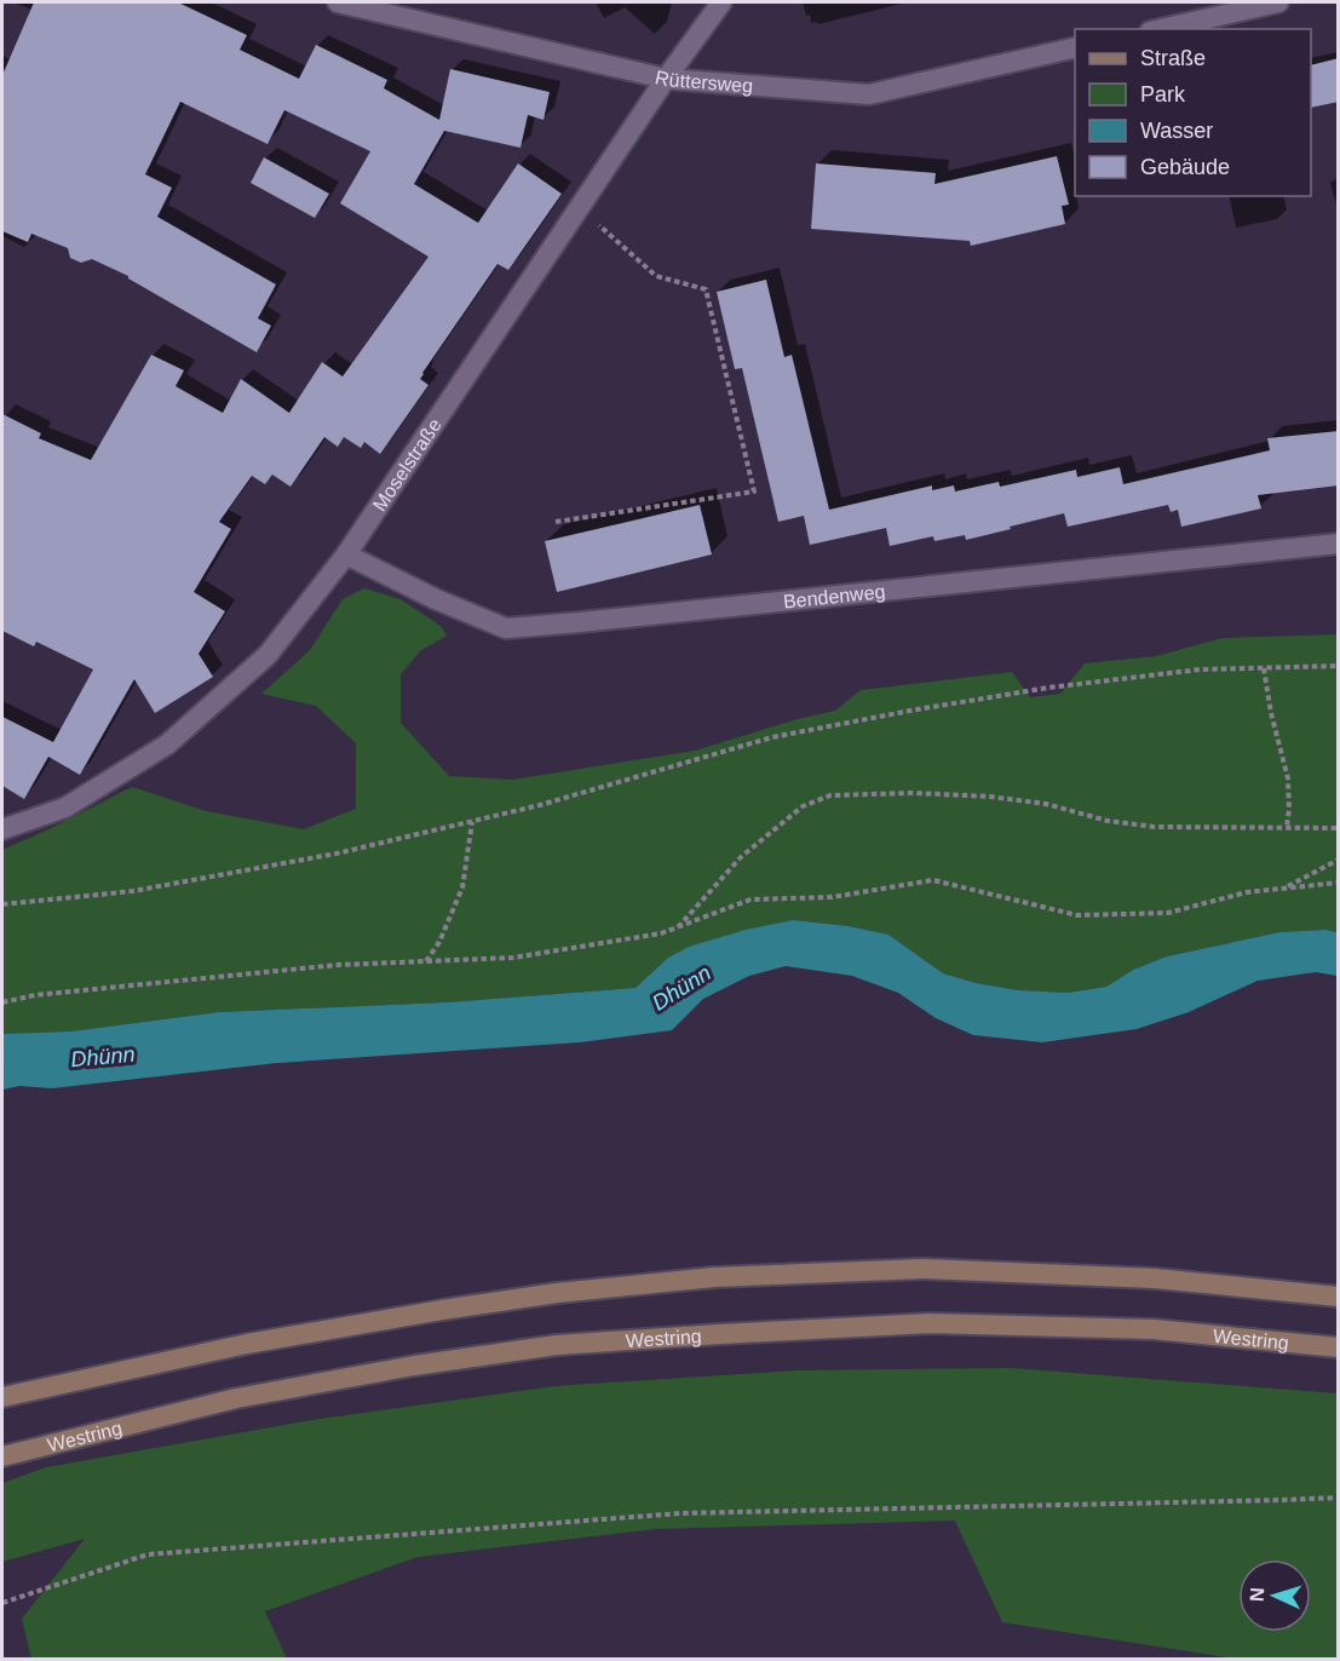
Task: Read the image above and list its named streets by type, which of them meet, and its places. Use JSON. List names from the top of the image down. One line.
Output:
{"streets":{"main road":["Westring"],"street":["Rüttersweg","Moselstraße","Bendenweg"]},"crossings":[["Rüttersweg","Moselstraße"],["Moselstraße","Bendenweg"]],"water":["Dhünn"],"legend":["Straße","Park","Wasser","Gebäude"],"north":"left"}
